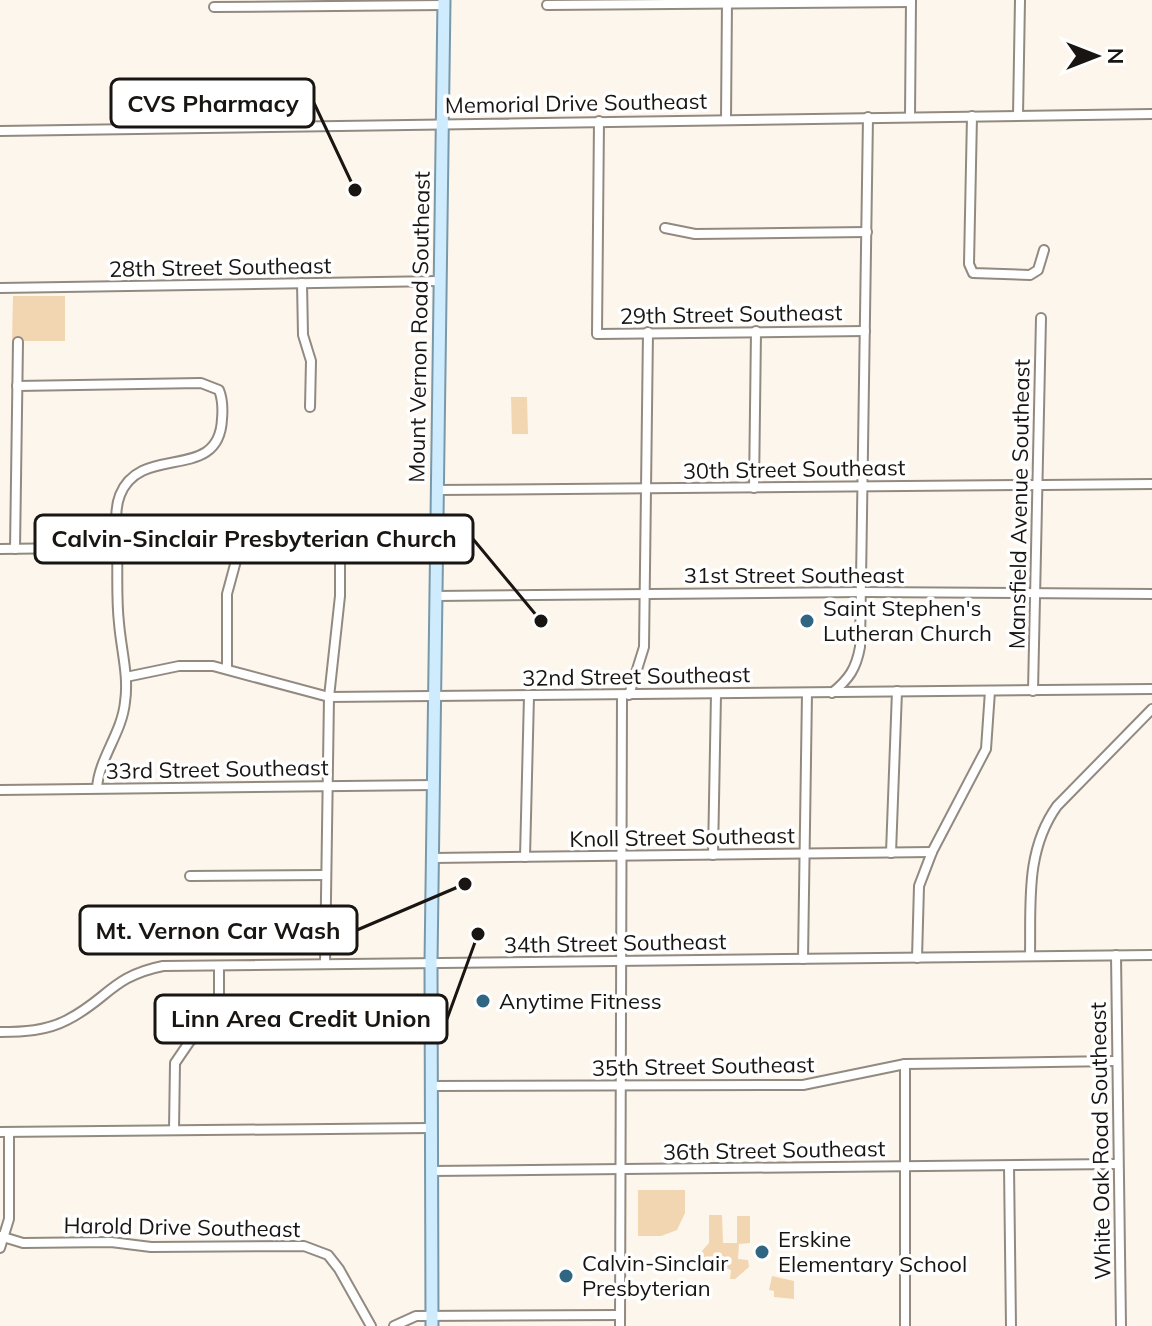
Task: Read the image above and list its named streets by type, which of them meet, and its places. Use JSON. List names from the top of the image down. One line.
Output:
{"streets":{"main road":["Mount Vernon Road Southeast"],"street":["Memorial Drive Southeast","28th Street Southeast","29th Street Southeast","30th Street Southeast","Mansfield Avenue Southeast","31st Street Southeast","32nd Street Southeast","33rd Street Southeast","Knoll Street Southeast","34th Street Southeast","35th Street Southeast","White Oak Road Southeast","36th Street Southeast","Harold Drive Southeast"]},"crossings":[["Memorial Drive Southeast","29th Street Southeast"],["Memorial Drive Southeast","Mount Vernon Road Southeast"],["28th Street Southeast","Mount Vernon Road Southeast"],["Mount Vernon Road Southeast","30th Street Southeast"],["Mount Vernon Road Southeast","31st Street Southeast"],["Mount Vernon Road Southeast","32nd Street Southeast"],["Mount Vernon Road Southeast","33rd Street Southeast"],["Mount Vernon Road Southeast","Knoll Street Southeast"],["Mount Vernon Road Southeast","34th Street Southeast"],["Mount Vernon Road Southeast","35th Street Southeast"],["Mount Vernon Road Southeast","36th Street Southeast"],["30th Street Southeast","Mansfield Avenue Southeast"],["Mansfield Avenue Southeast","31st Street Southeast"],["Mansfield Avenue Southeast","32nd Street Southeast"],["34th Street Southeast","White Oak Road Southeast"],["35th Street Southeast","White Oak Road Southeast"],["White Oak Road Southeast","36th Street Southeast"]],"places":["CVS Pharmacy","Calvin-Sinclair Presbyterian Church","Saint Stephen's Lutheran Church","Mt. Vernon Car Wash","Linn Area Credit Union","Anytime Fitness","Erskine Elementary School","Calvin-Sinclair Presbyterian"],"north":"right"}
